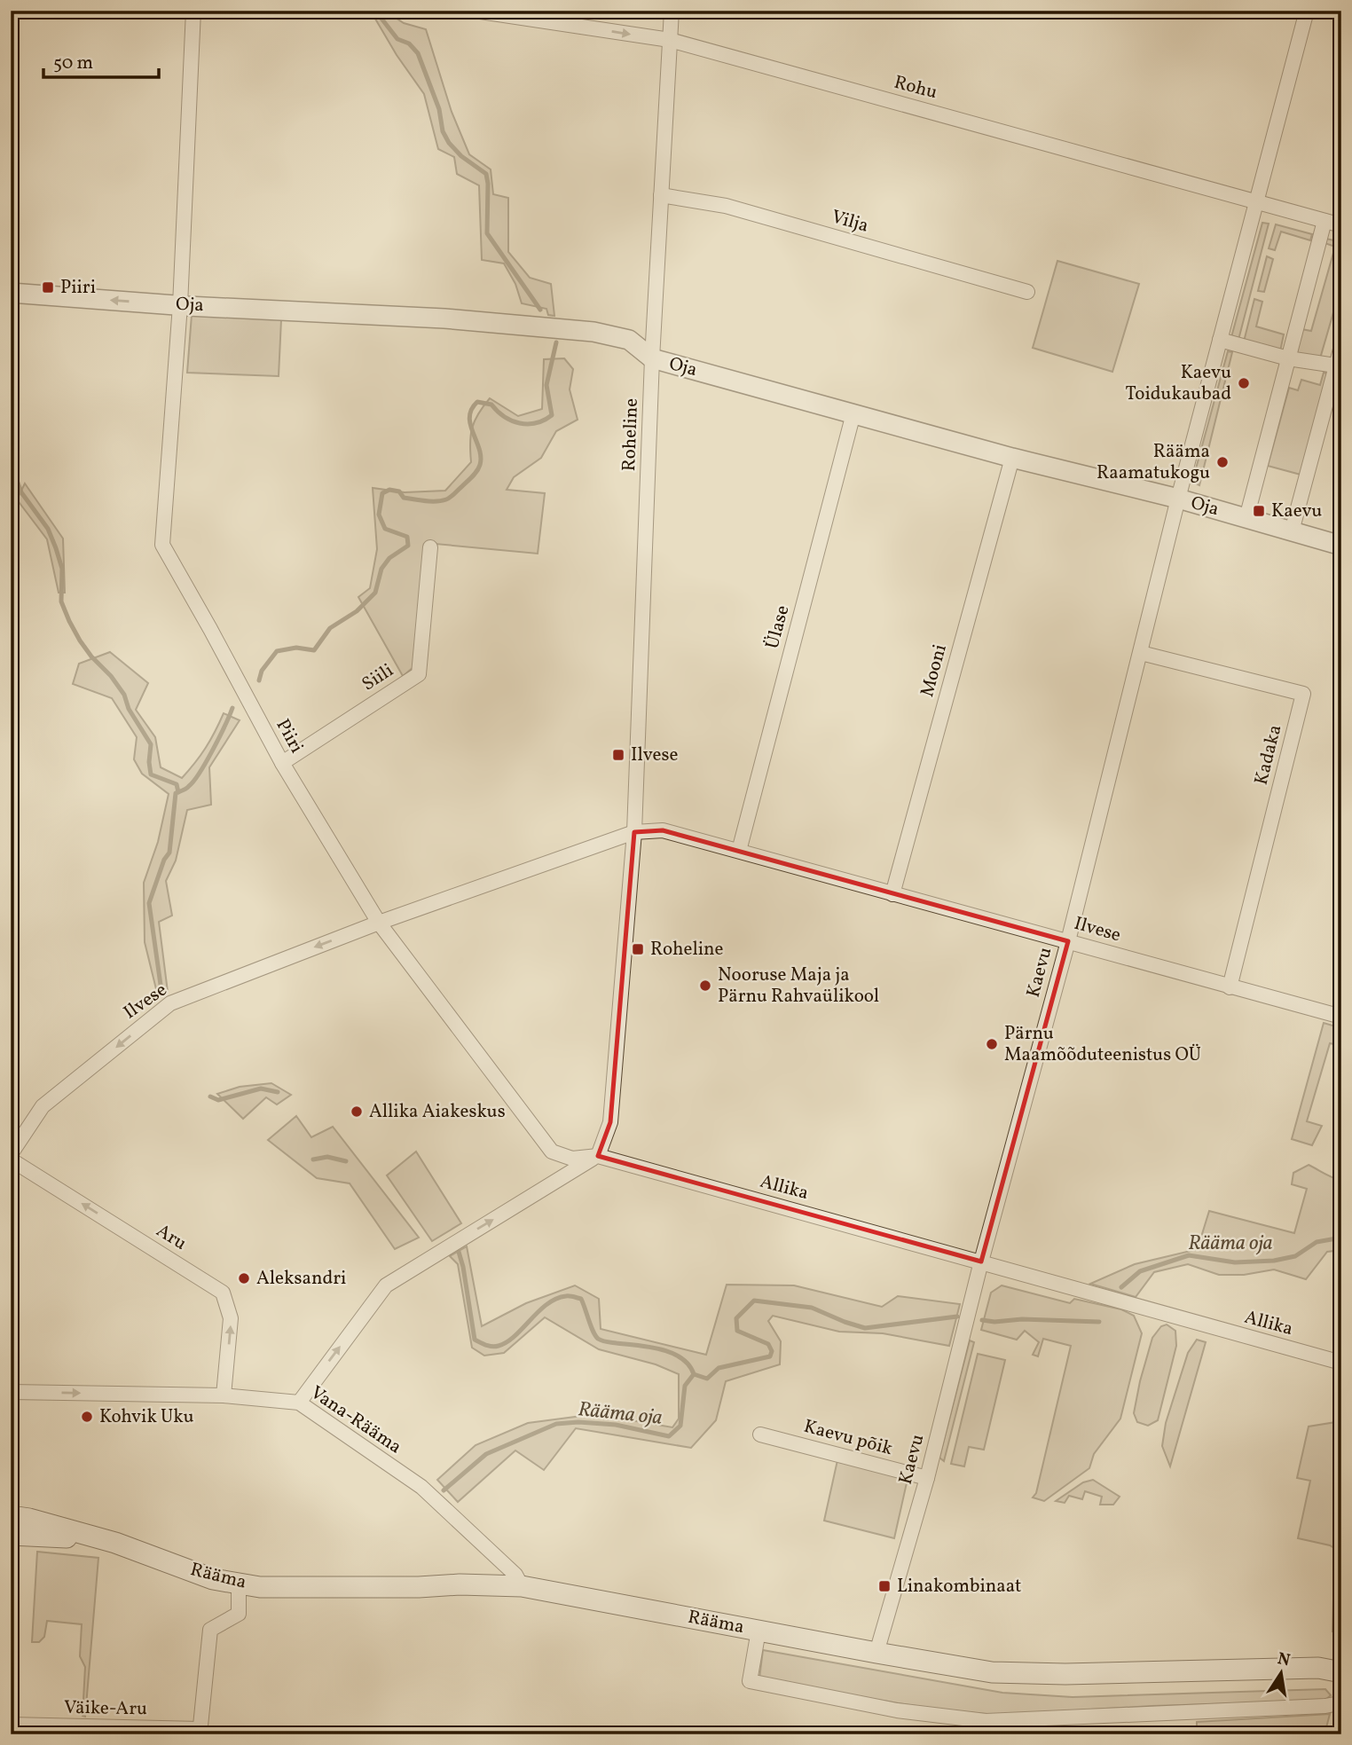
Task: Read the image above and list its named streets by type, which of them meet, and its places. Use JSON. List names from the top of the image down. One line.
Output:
{"streets":{"main road":["Rääma"],"street":["Rohu","Vilja","Oja","Roheline","Ülase","Mooni","Siili","Piiri","Kadaka","Ilvese","Kaevu","Allika","Aru","Vana-Rääma","Kaevu põik","Väike-Aru"]},"crossings":[["Rohu","Roheline"],["Rohu","Kaevu"],["Vilja","Roheline"],["Oja","Roheline"],["Oja","Ülase"],["Oja","Mooni"],["Oja","Piiri"],["Oja","Kaevu"],["Roheline","Piiri"],["Roheline","Ilvese"],["Roheline","Allika"],["Ülase","Ilvese"],["Mooni","Ilvese"],["Siili","Piiri"],["Piiri","Ilvese"],["Piiri","Allika"],["Kadaka","Ilvese"],["Kadaka","Kaevu"],["Ilvese","Kaevu"],["Kaevu","Allika"],["Kaevu","Kaevu põik"],["Kaevu","Rääma"],["Aru","Vana-Rääma"],["Vana-Rääma","Rääma"]],"one_way":["Aru","Vana-Rääma"],"water":["Rääma oja"],"places":{"transit":["Piiri","Kaevu","Ilvese","Roheline","Linakombinaat"],"other":["Kaevu Toidukaubad","Rääma Raamatukogu","Nooruse Maja ja Pärnu Rahvaülikool","Pärnu Maamõõduteenistus OÜ","Allika Aiakeskus","Aleksandri","Kohvik Uku"]},"scale_bar":"50 m","north":"top"}
